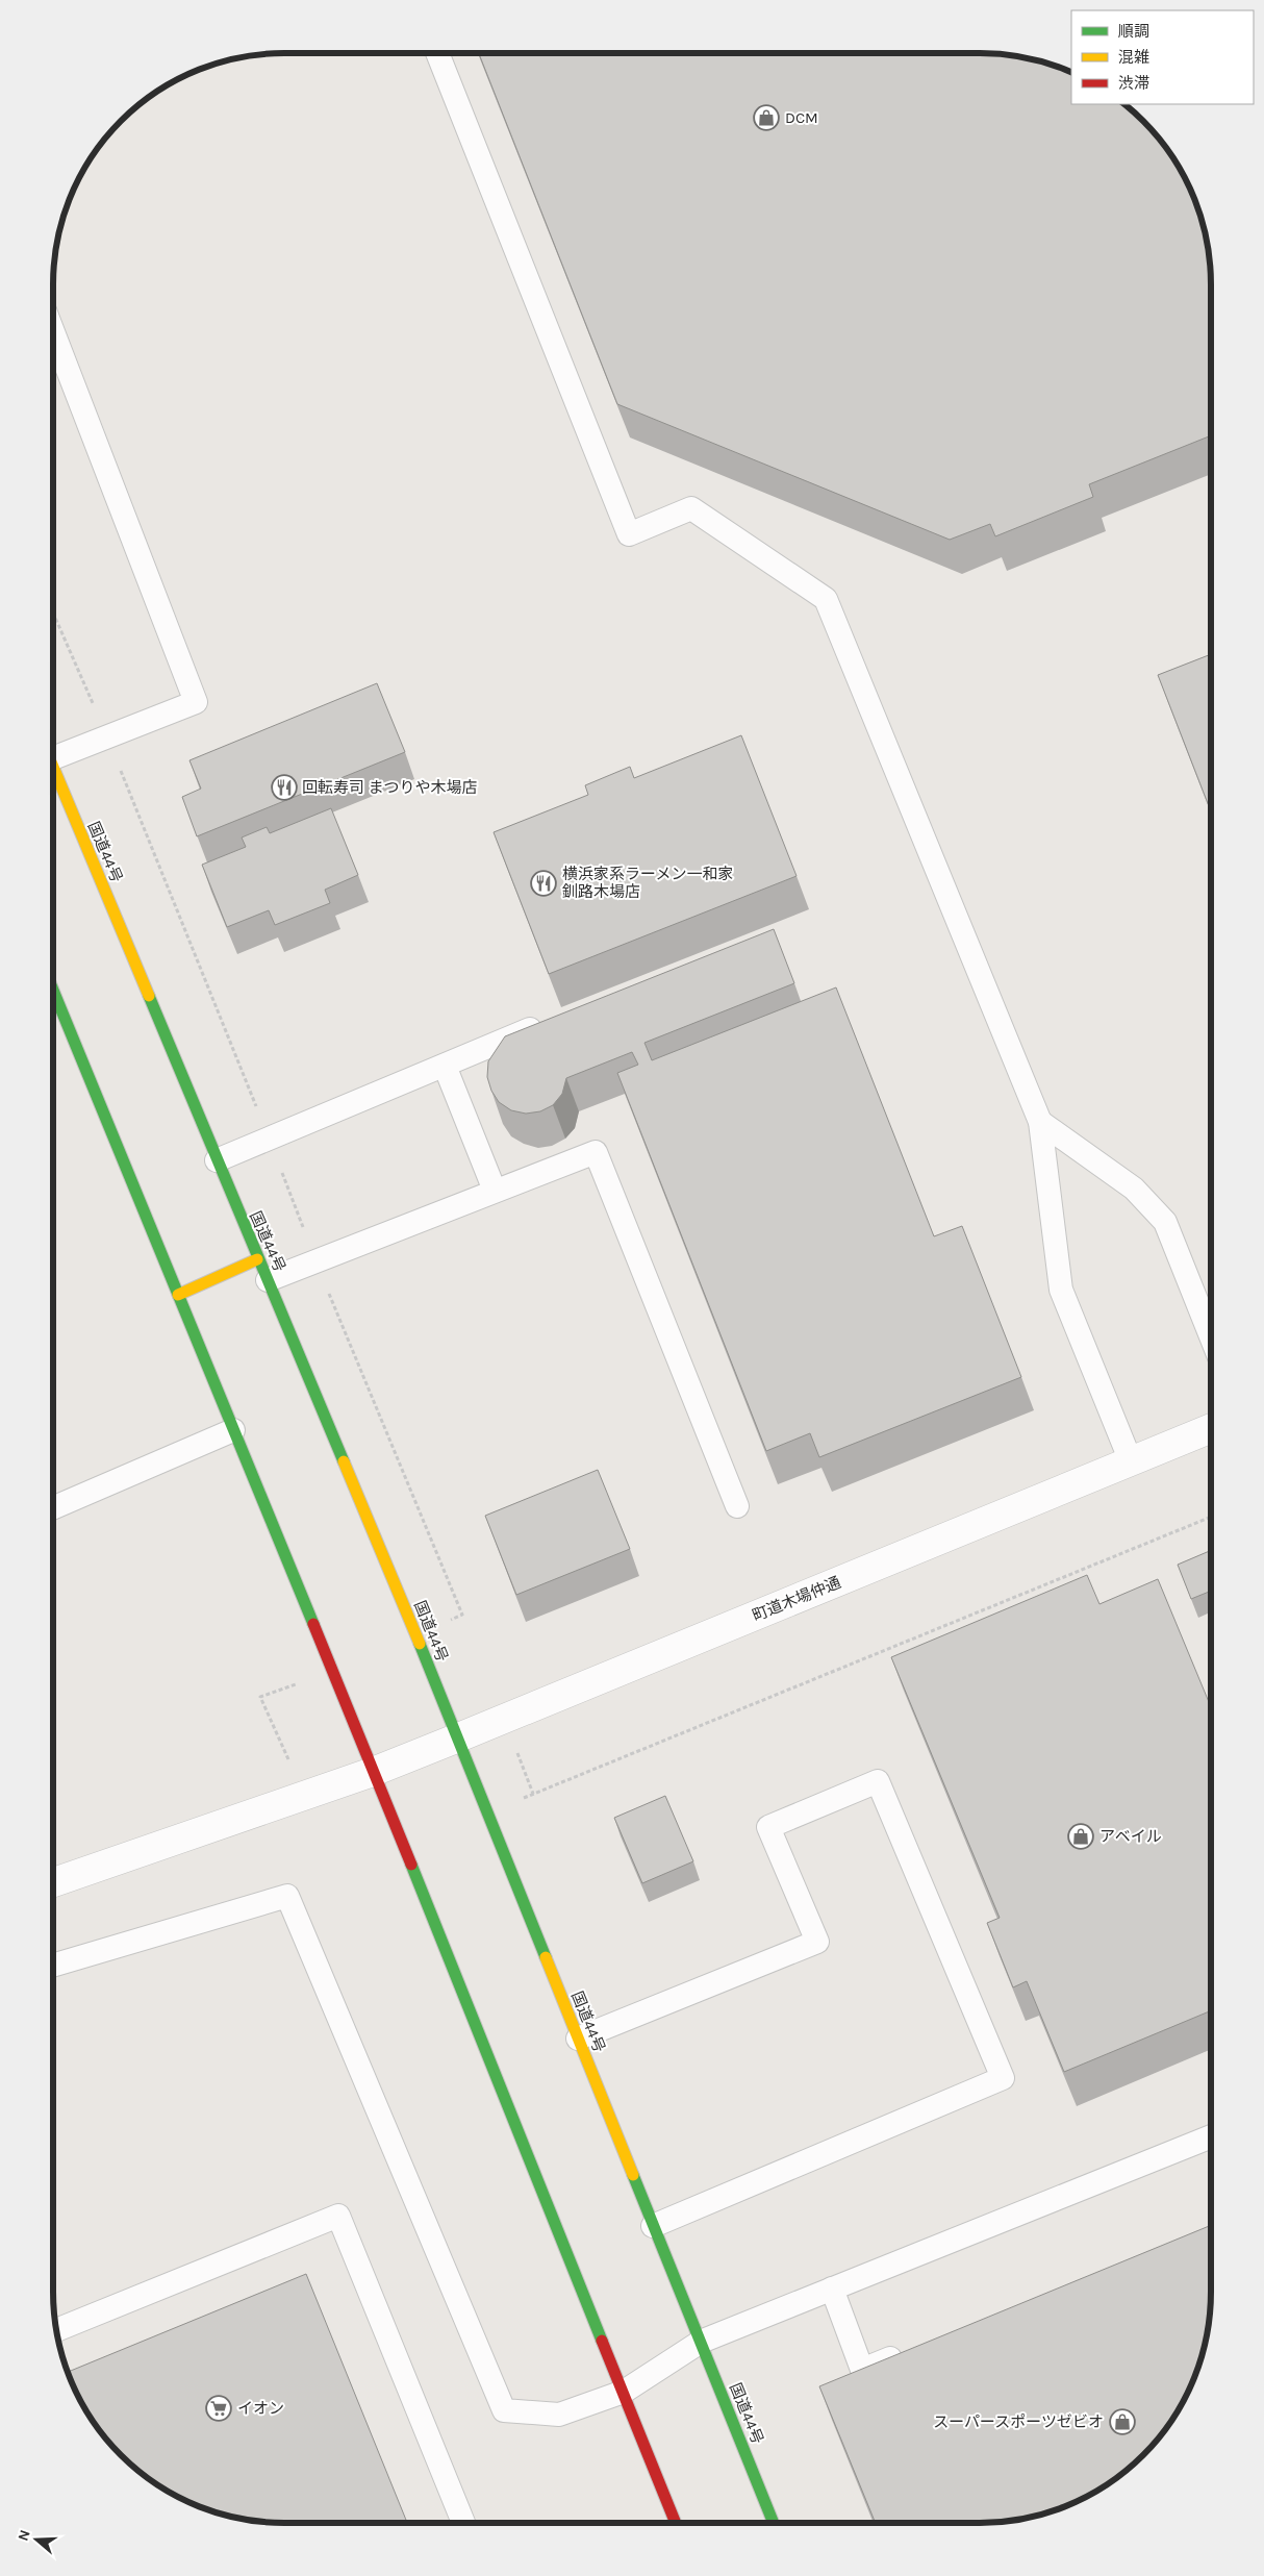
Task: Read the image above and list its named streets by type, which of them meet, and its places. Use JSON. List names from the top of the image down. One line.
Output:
{"streets":{"highway":["国道44号"],"street":["町道木場仲通"]},"crossings":[["国道44号","町道木場仲通"]],"places":{"shop":["DCM","アベイル","スーパースポーツゼビオ"],"restaurant":["回転寿司 まつりや木場店","横浜家系ラーメン一和家 釧路木場店"],"supermarket":["イオン"]},"legend":["順調","混雑","渋滞"],"north":"left"}
